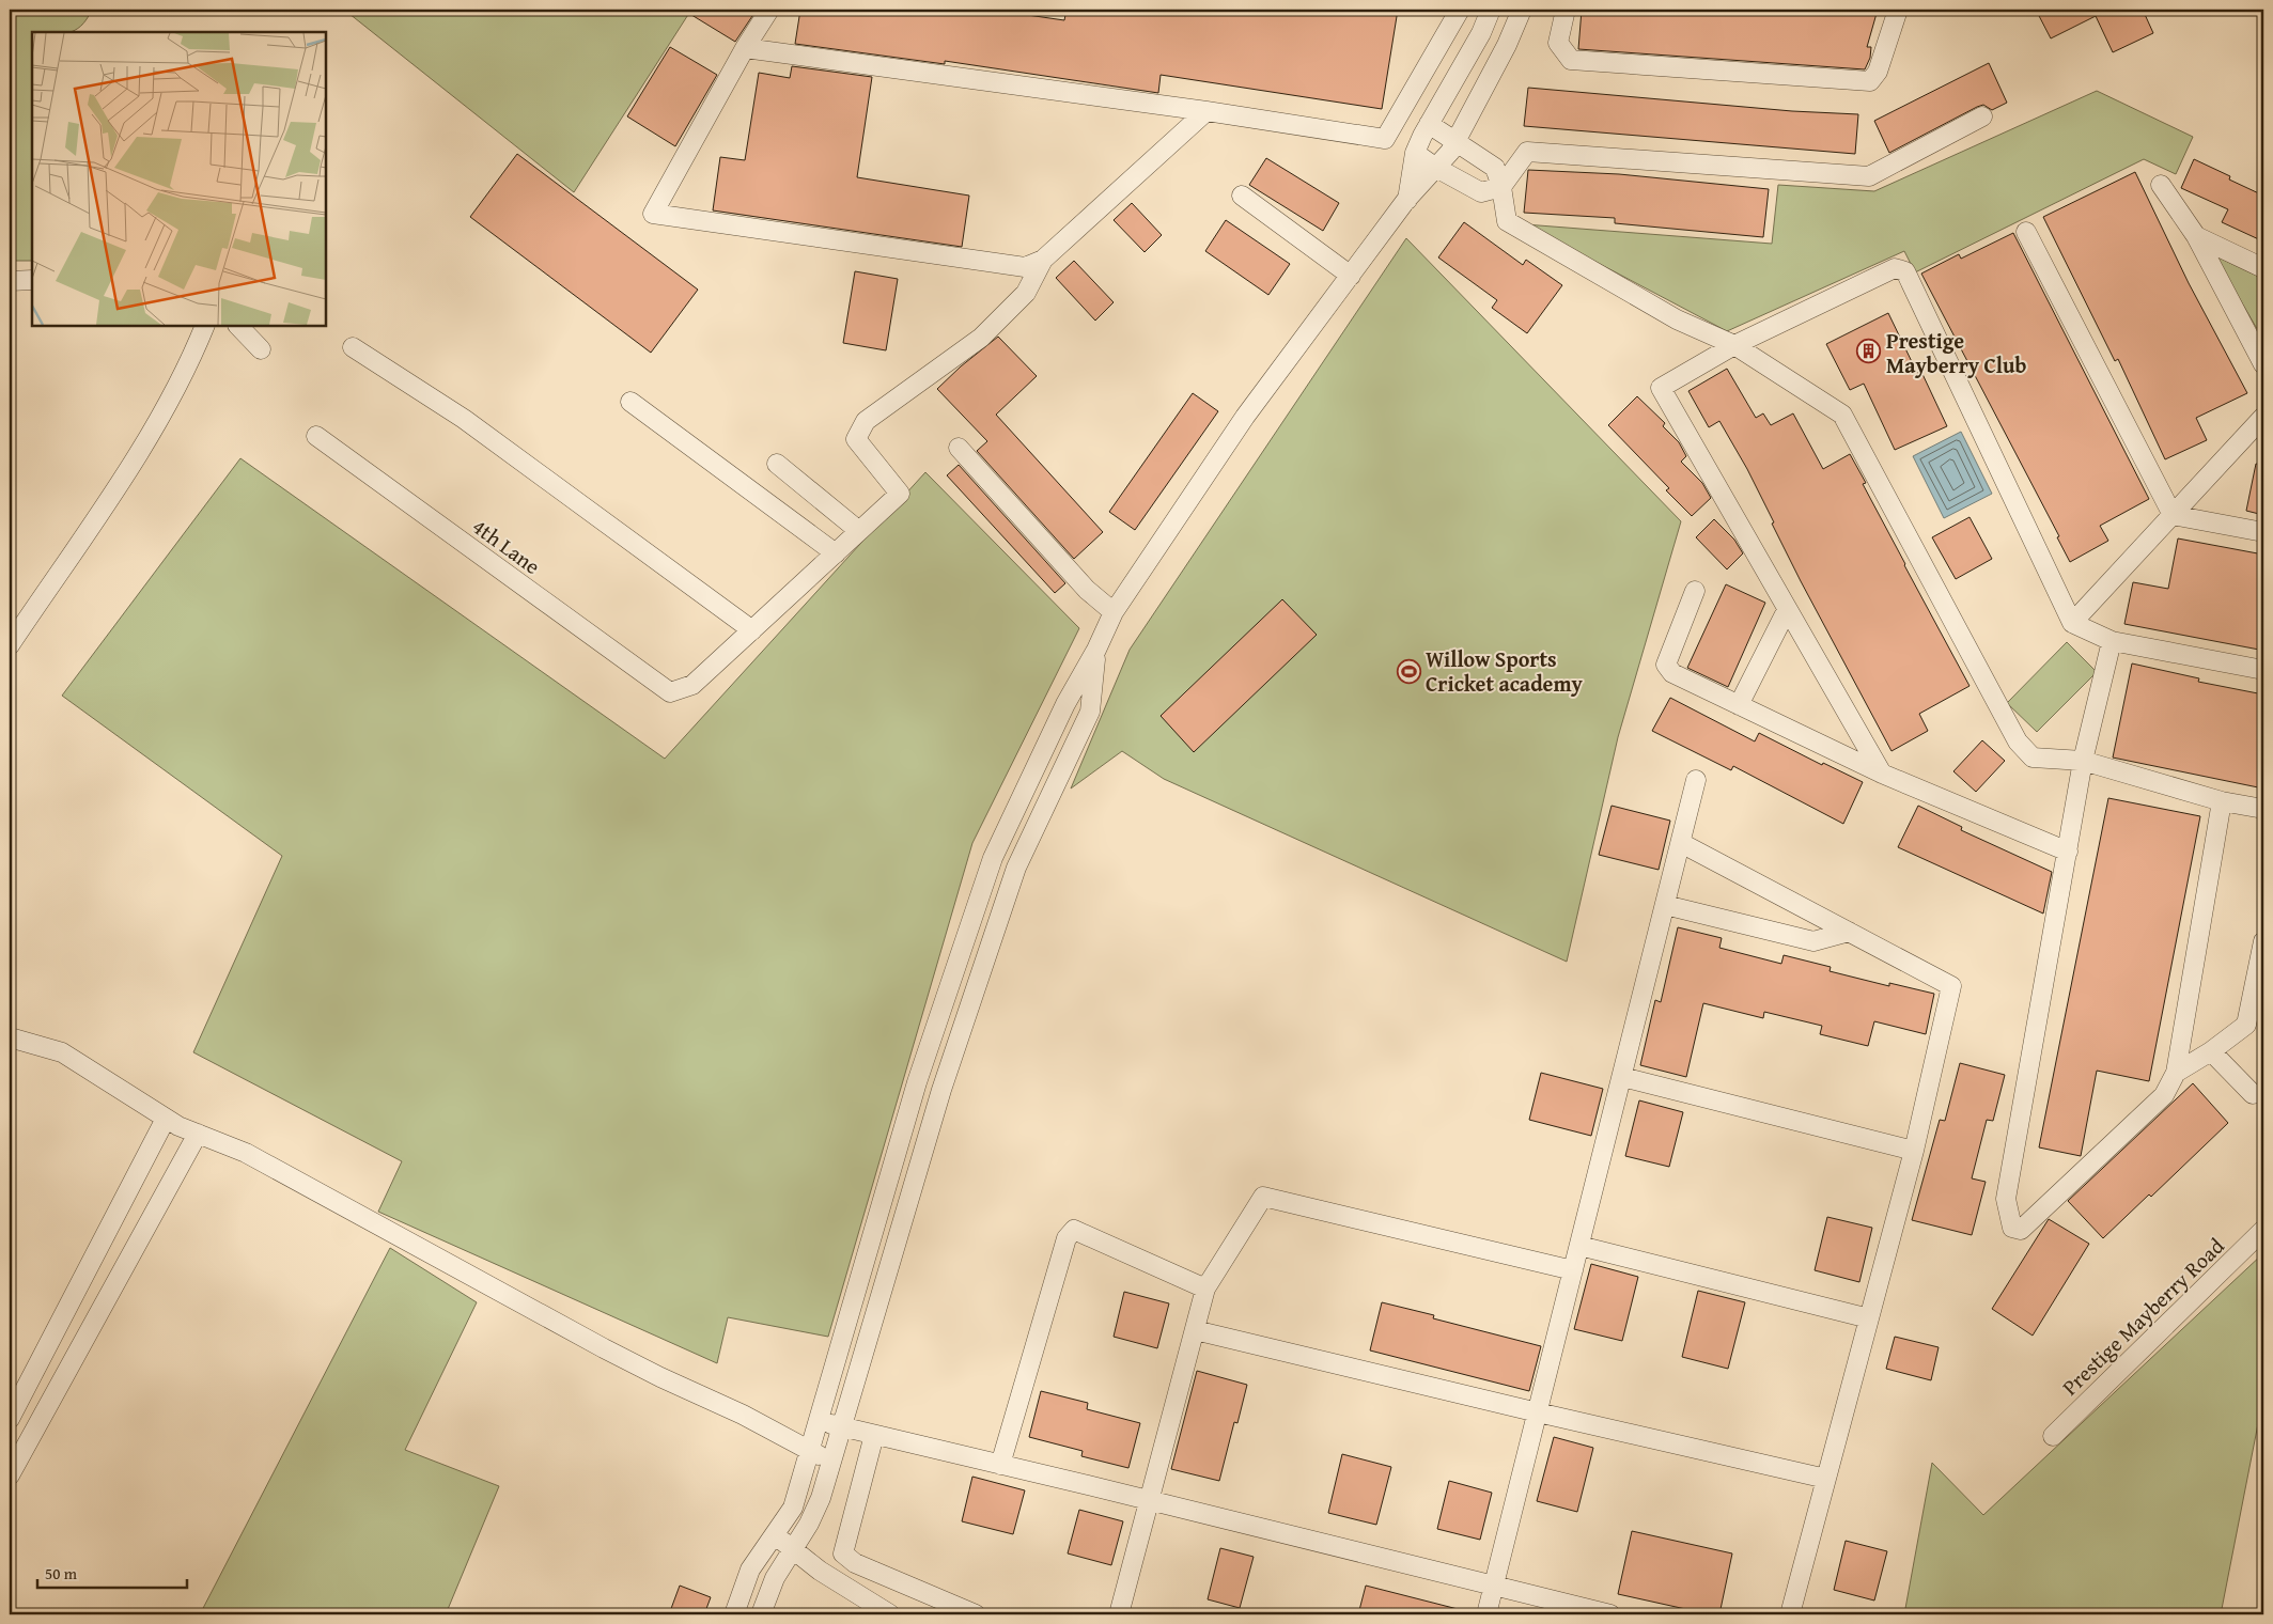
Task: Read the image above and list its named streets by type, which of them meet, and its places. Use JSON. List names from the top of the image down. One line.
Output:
{"streets":{"street":["4th Lane","Prestige Mayberry Road"]},"places":{"building":["Prestige Mayberry Club"],"sports":["Willow Sports Cricket academy"]},"scale_bar":"50 m"}
